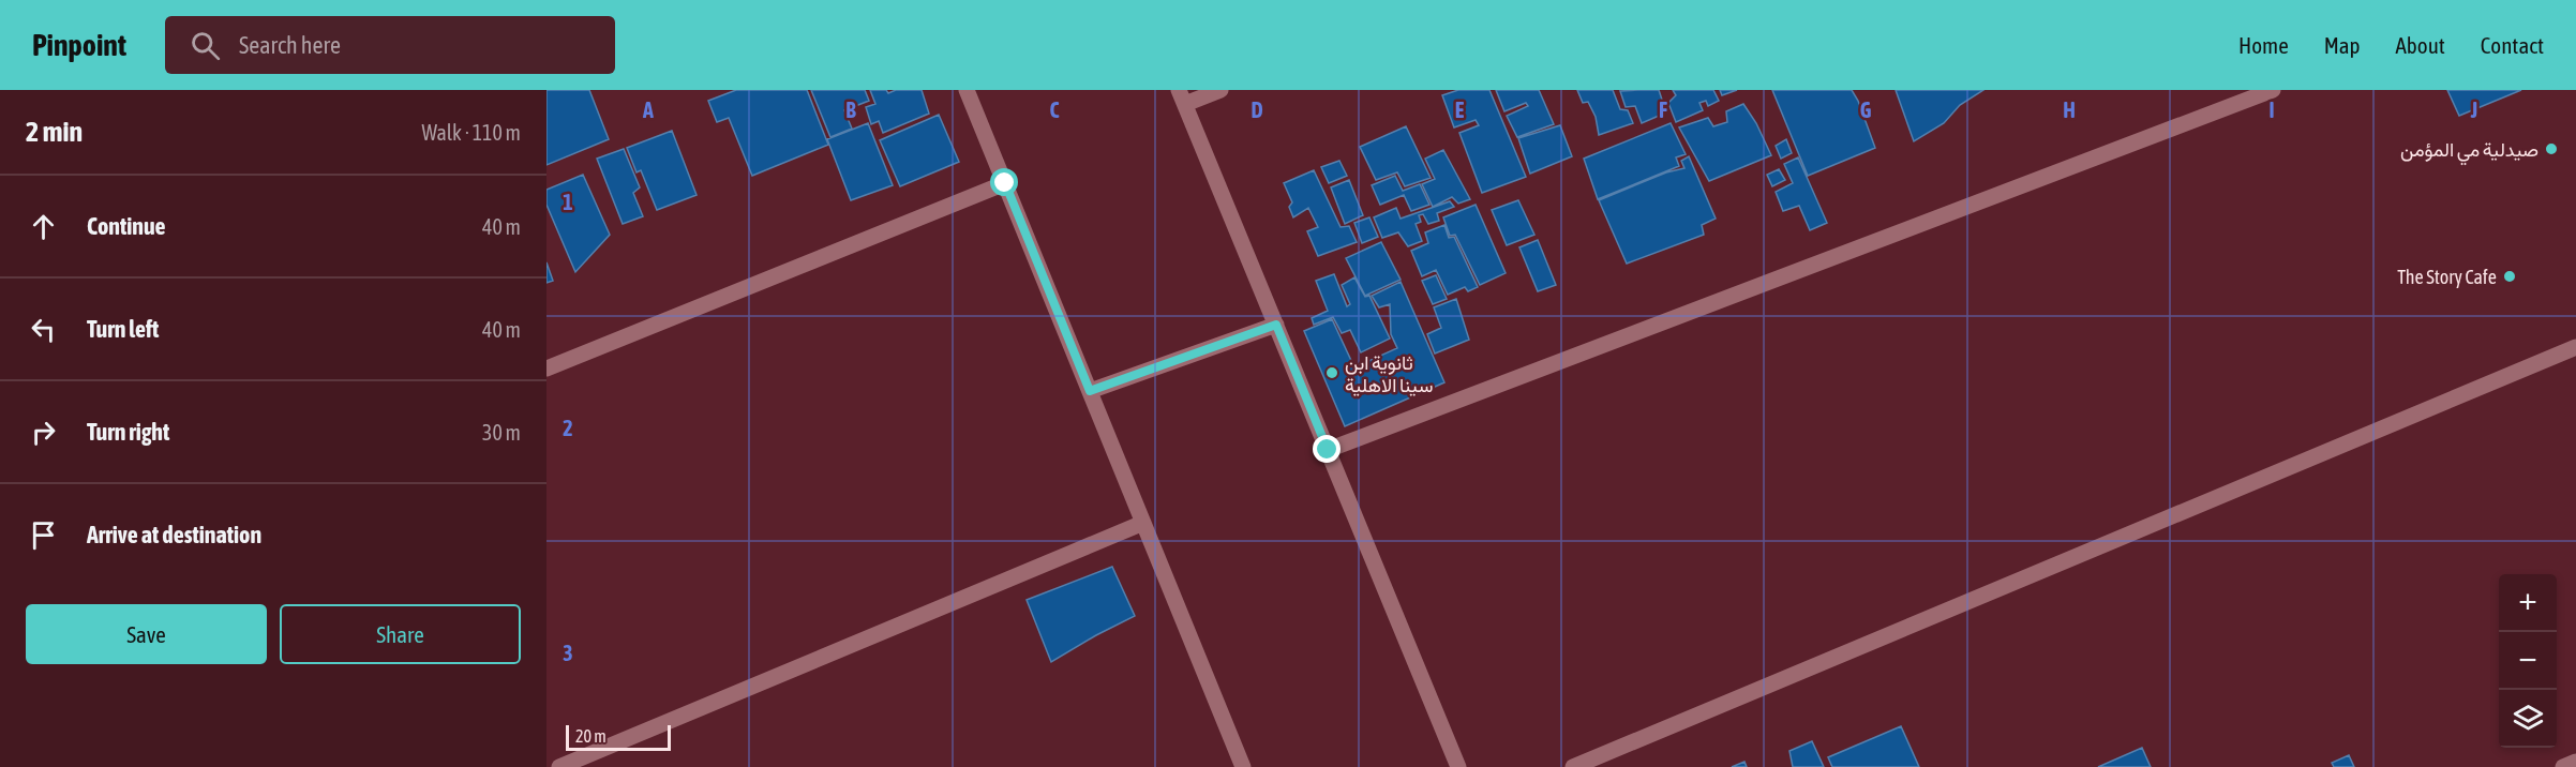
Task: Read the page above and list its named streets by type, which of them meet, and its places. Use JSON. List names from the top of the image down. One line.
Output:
{"places":["صيدلية مي المؤمن","The Story Cafe","ثانوية ابن سينا الاهلية"],"scale_bar":"20 m","page":{"header":"Pinpoint","search":"Search here","nav":["Home","Map","About","Contact"],"heading":["2 min","Walk · 110 m"],"list":[["Continue","40 m"],["Turn left","40 m"],["Turn right","30 m"],"Arrive at destination"],"map_buttons":["+","−"],"buttons":["Save","Share"],"scale":"20 m"},"grid":{"columns":["A","B","C","D","E","F","G","H","I","J"],"rows":["1","2","3"]}}
